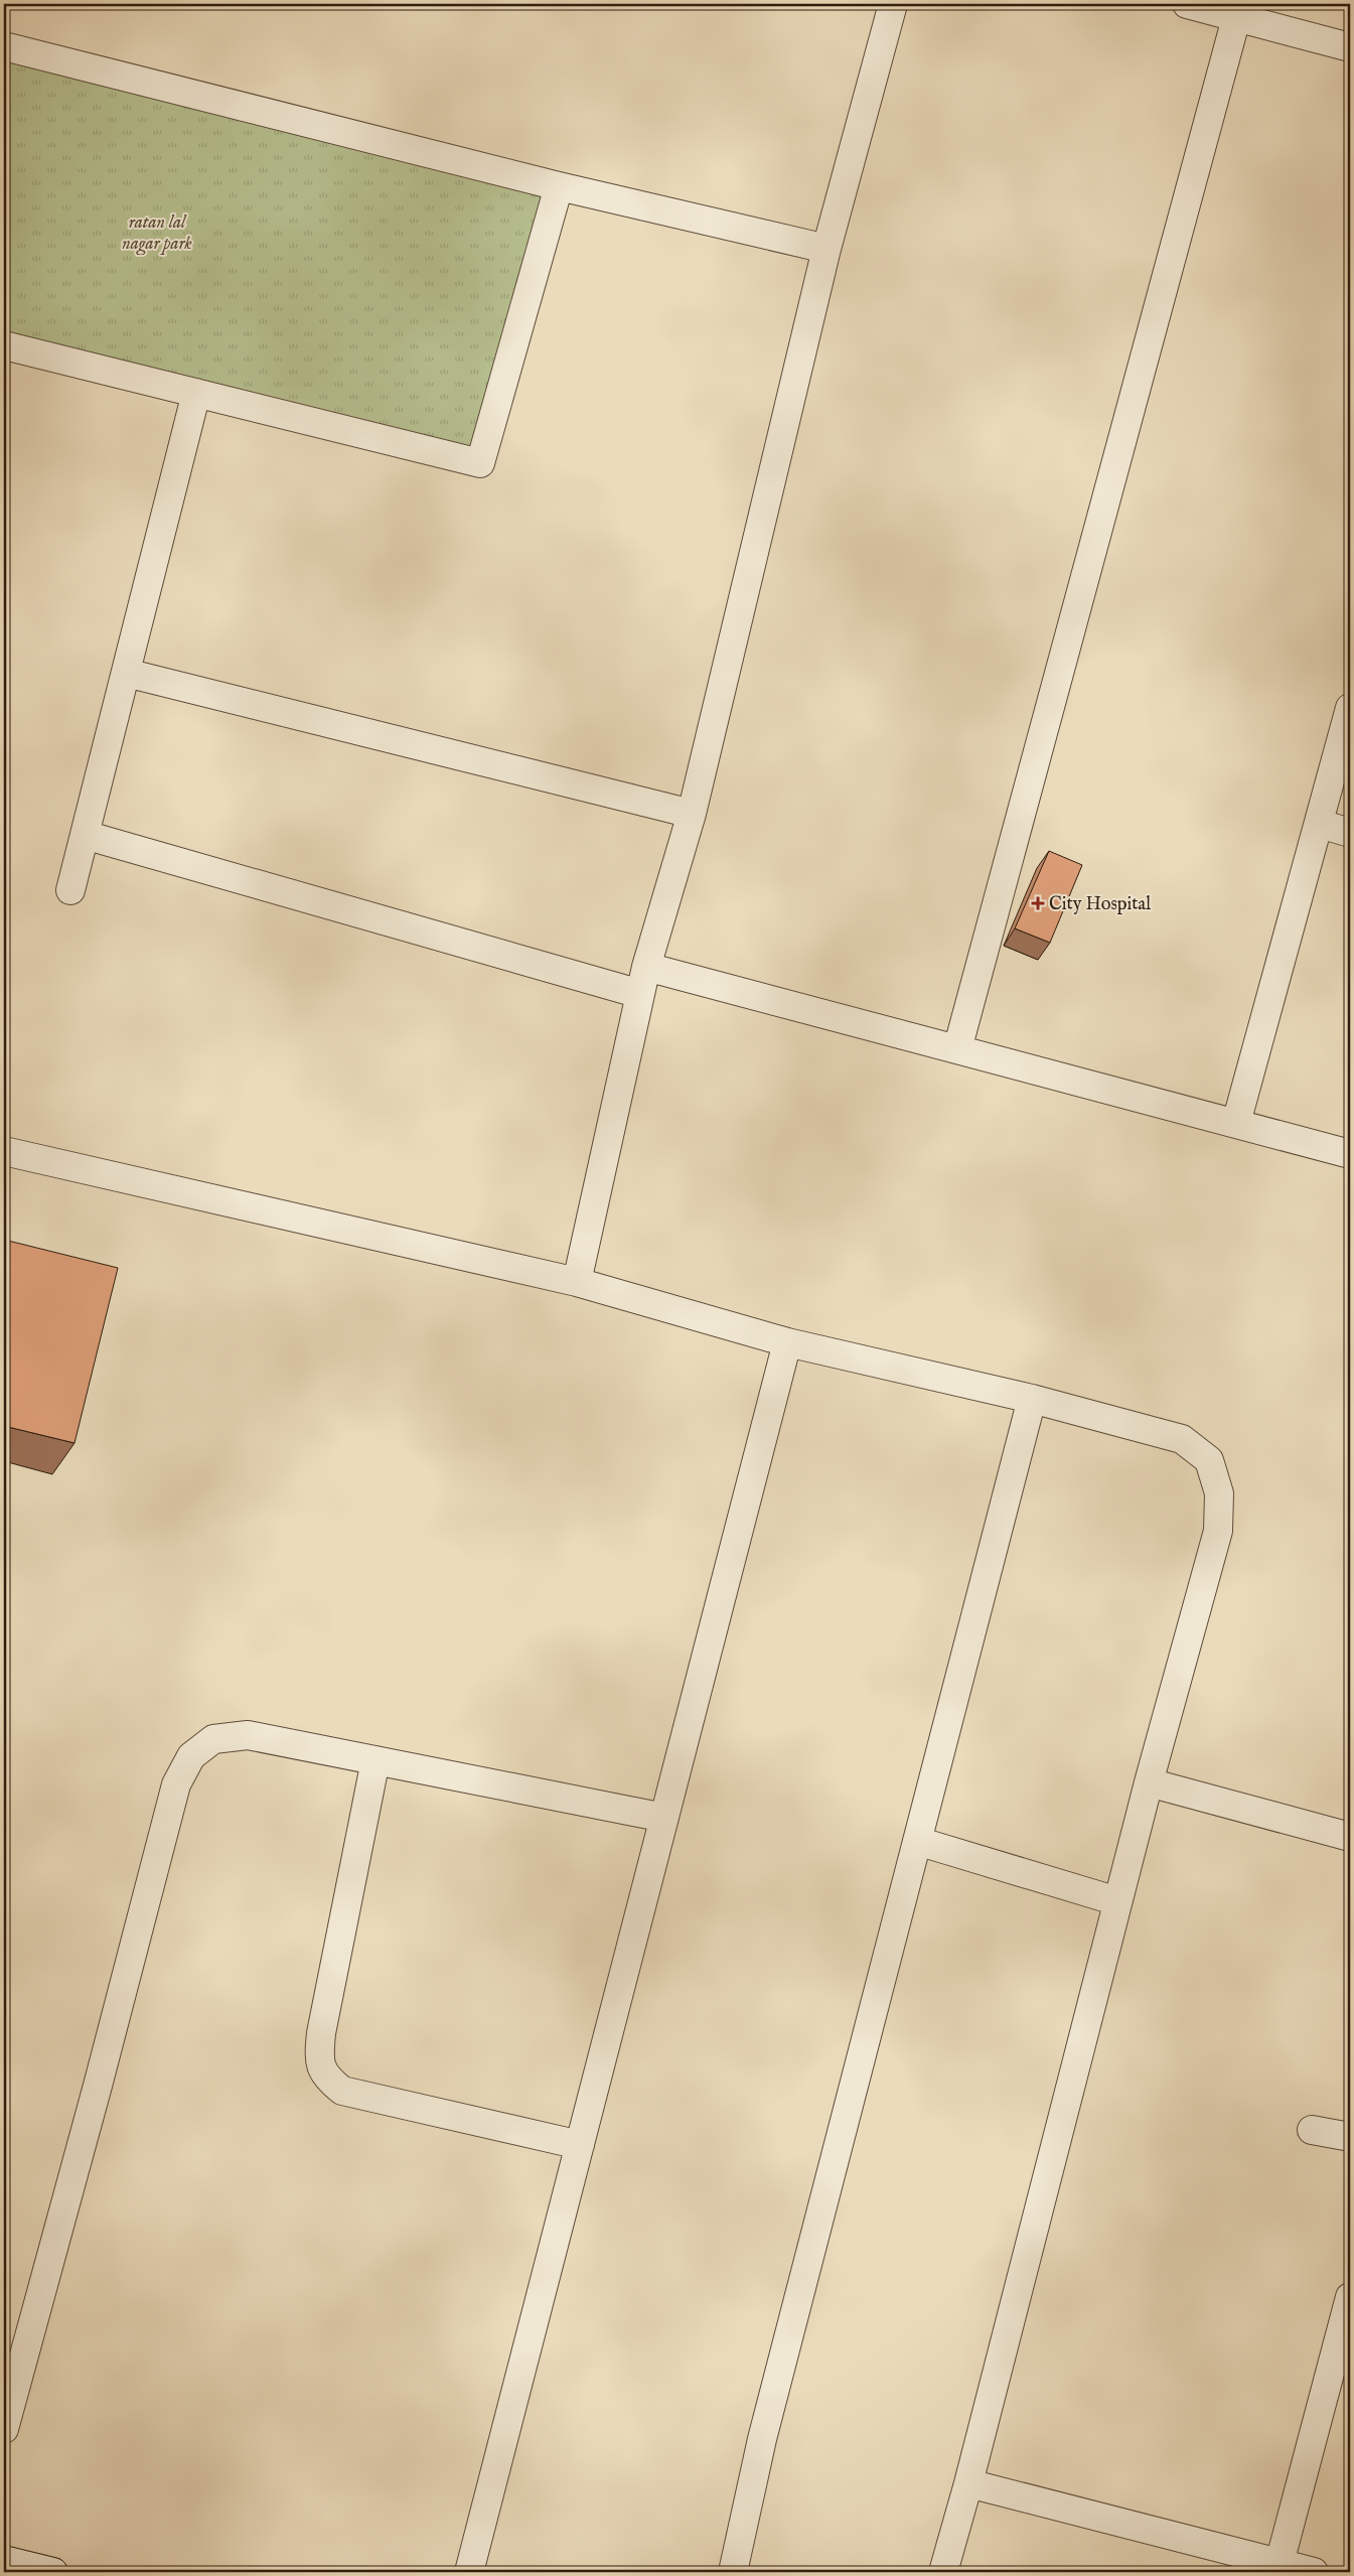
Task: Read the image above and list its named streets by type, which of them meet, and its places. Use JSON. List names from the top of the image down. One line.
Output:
{"parks":["ratan lal nagar park"],"places":{"health":["City Hospital"]}}
